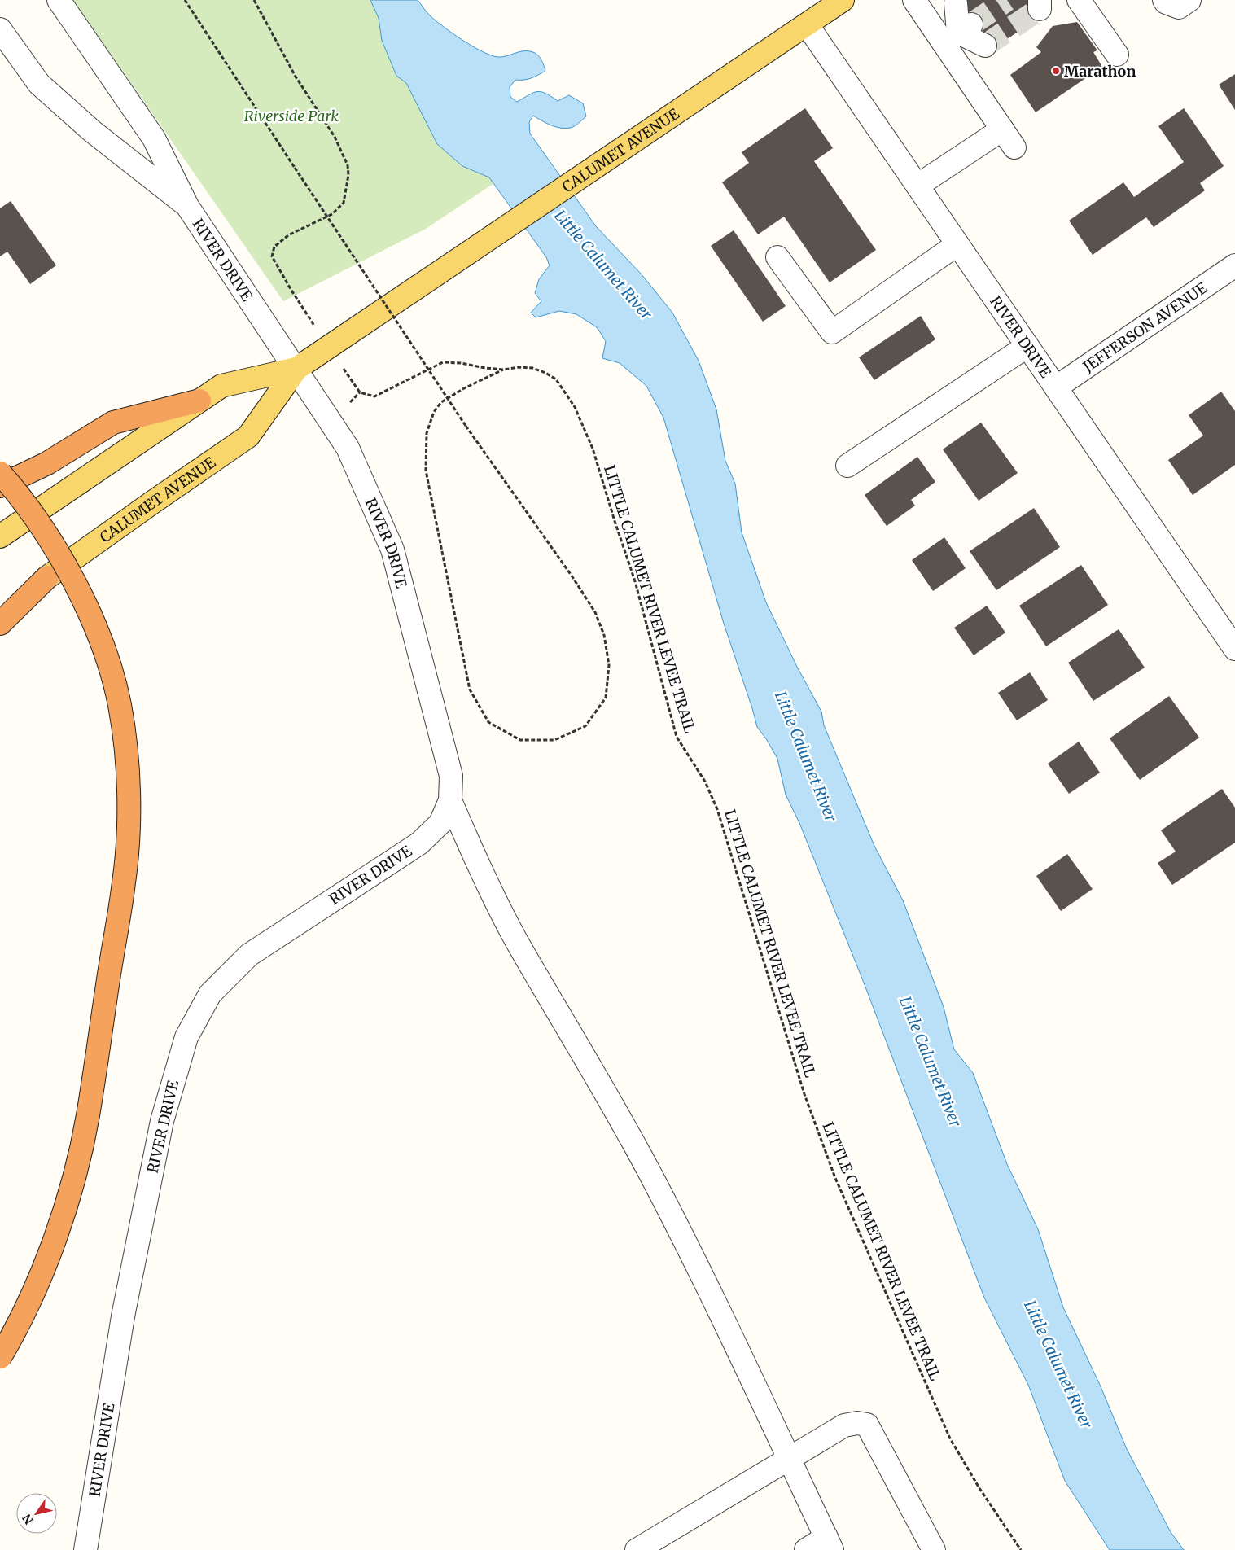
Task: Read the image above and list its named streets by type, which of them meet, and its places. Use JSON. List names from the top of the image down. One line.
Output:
{"streets":{"main road":["CALUMET AVENUE"],"street":["RIVER DRIVE","JEFFERSON AVENUE"],"path":["LITTLE CALUMET RIVER LEVEE TRAIL"]},"crossings":[["CALUMET AVENUE","RIVER DRIVE"],["RIVER DRIVE","JEFFERSON AVENUE"]],"water":["Little Calumet River"],"parks":["Riverside Park"],"places":["Marathon"],"north":"bottom left"}
